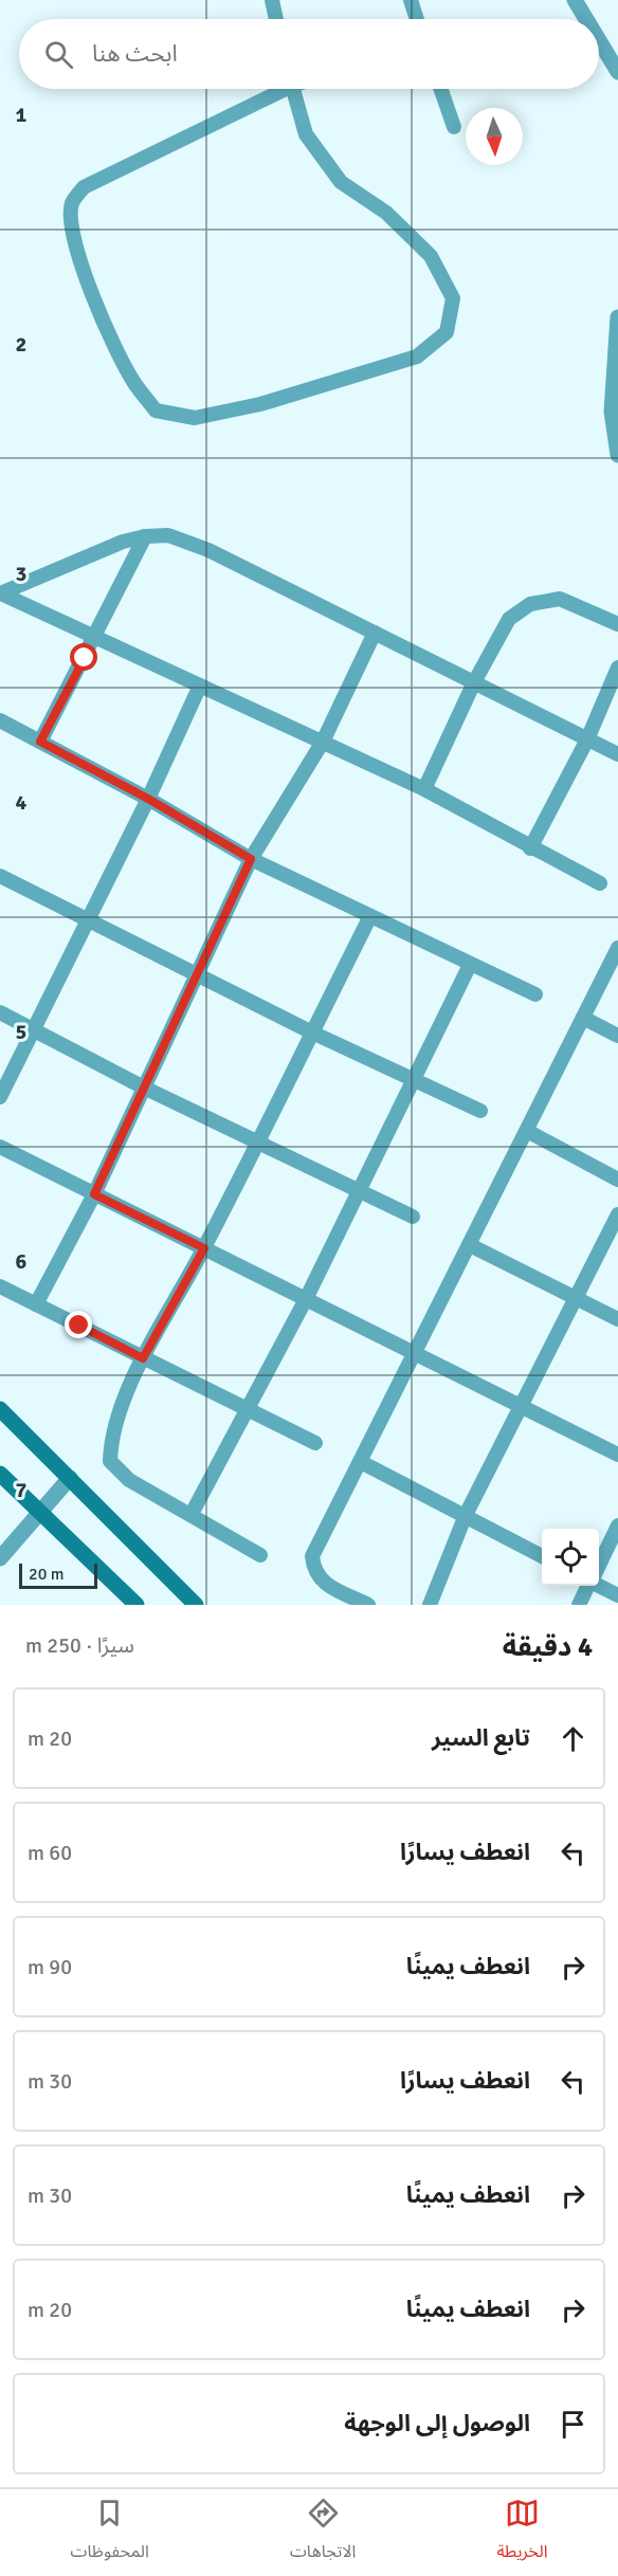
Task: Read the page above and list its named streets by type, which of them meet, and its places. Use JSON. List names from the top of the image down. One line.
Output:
{"scale_bar":"20 m","north":"bottom","page":{"search":"ابحث هنا","scale":"20 m","heading":["4 دقيقة","سيرًا · 250 m"],"list":[["تابع السير","20 m"],["انعطف يسارًا","60 m"],["انعطف يمينًا","90 m"],["انعطف يسارًا","30 m"],["انعطف يمينًا","30 m"],["انعطف يمينًا","20 m"],"الوصول إلى الوجهة"],"nav":["الخريطة","الاتجاهات","المحفوظات"]},"grid":{"rows":["1","2","3","4","5","6","7"]}}
